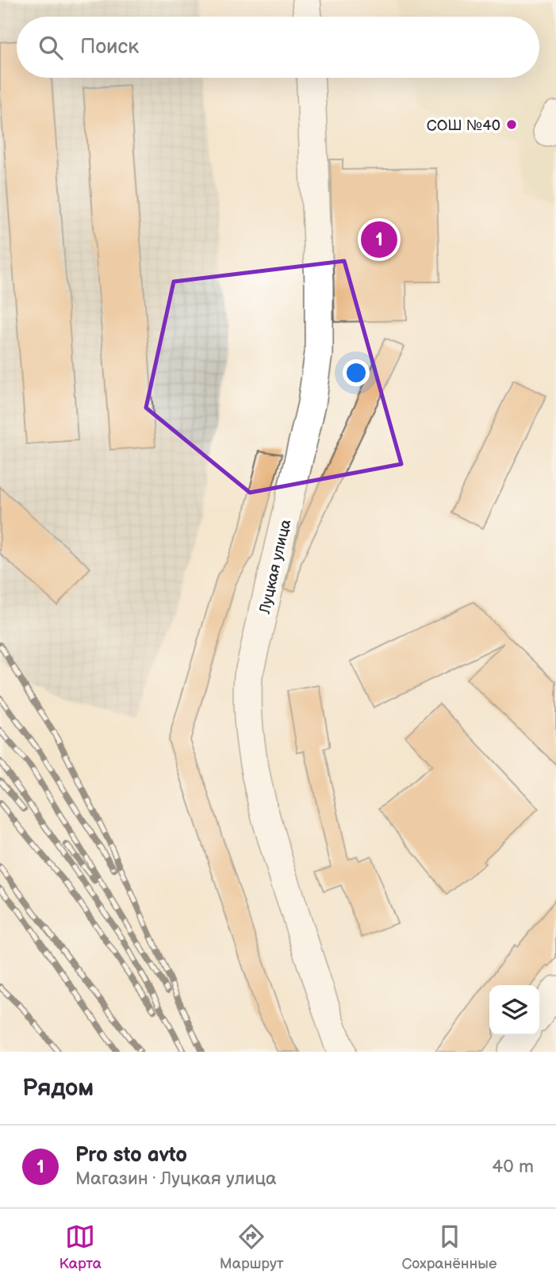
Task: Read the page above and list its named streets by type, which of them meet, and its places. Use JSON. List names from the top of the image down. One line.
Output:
{"streets":{"street":["Луцкая улица"]},"places":["СОШ №40"],"page":{"search":"Поиск","pins":"1","heading":"Рядом","list":[{"mark":"1","name":"Pro sto avto","note":"Магазин · Луцкая улица","value":"40 m"}],"nav":["Карта","Маршрут","Сохранённые"]}}
